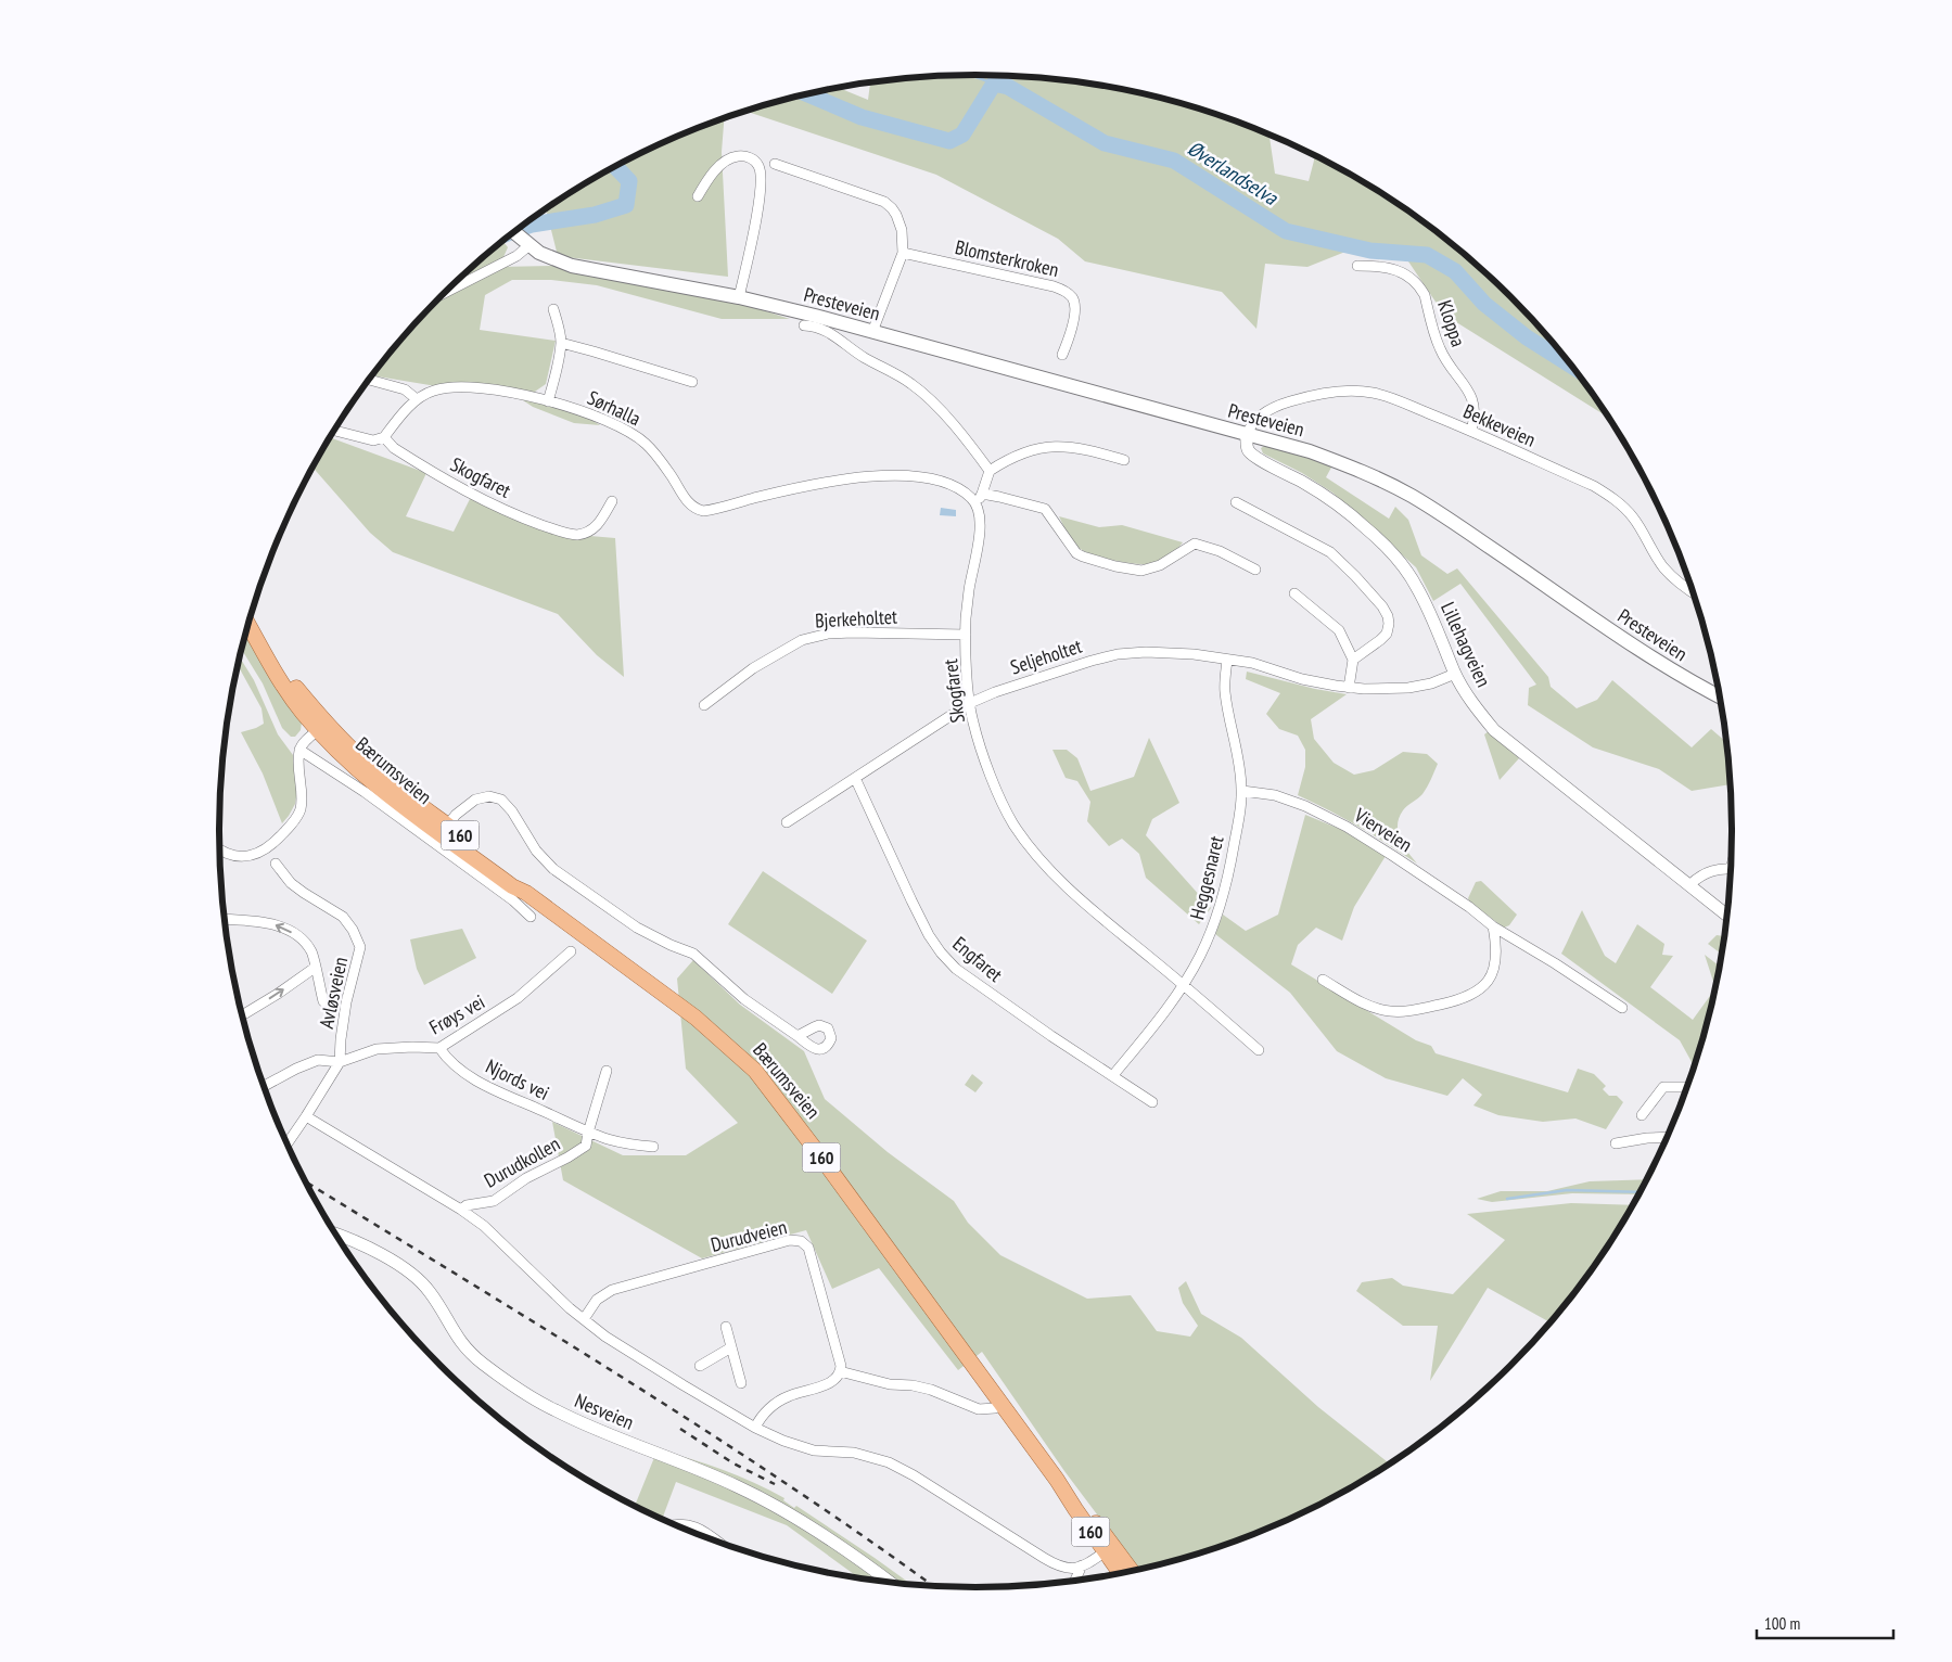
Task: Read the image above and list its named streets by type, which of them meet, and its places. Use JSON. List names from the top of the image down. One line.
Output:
{"streets":{"main road":["Presteveien","Bærumsveien","160"],"street":["Blomsterkroken","Kloppa","Sørhalla","Bekkeveien","Skogfaret","Bjerkeholtet","Lillehagveien","Seljeholtet","Vierveien","Heggesnaret","Engfaret","Avløsveien","Frøys vei","Njords vei","Durudkollen","Durudveien","Nesveien"]},"crossings":[["Presteveien","Bekkeveien"],["Presteveien","Lillehagveien"],["Kloppa","Bekkeveien"],["Sørhalla","Skogfaret"],["Bekkeveien","Lillehagveien"],["Skogfaret","Bjerkeholtet"],["Skogfaret","Seljeholtet"],["Skogfaret","Heggesnaret"],["Lillehagveien","Seljeholtet"],["Seljeholtet","Heggesnaret"],["Seljeholtet","Engfaret"],["Vierveien","Heggesnaret"],["Heggesnaret","Engfaret"],["Avløsveien","Frøys vei"],["Frøys vei","Njords vei"],["Njords vei","Durudkollen"]],"water":["Øverlandselva"],"scale_bar":"100 m"}
